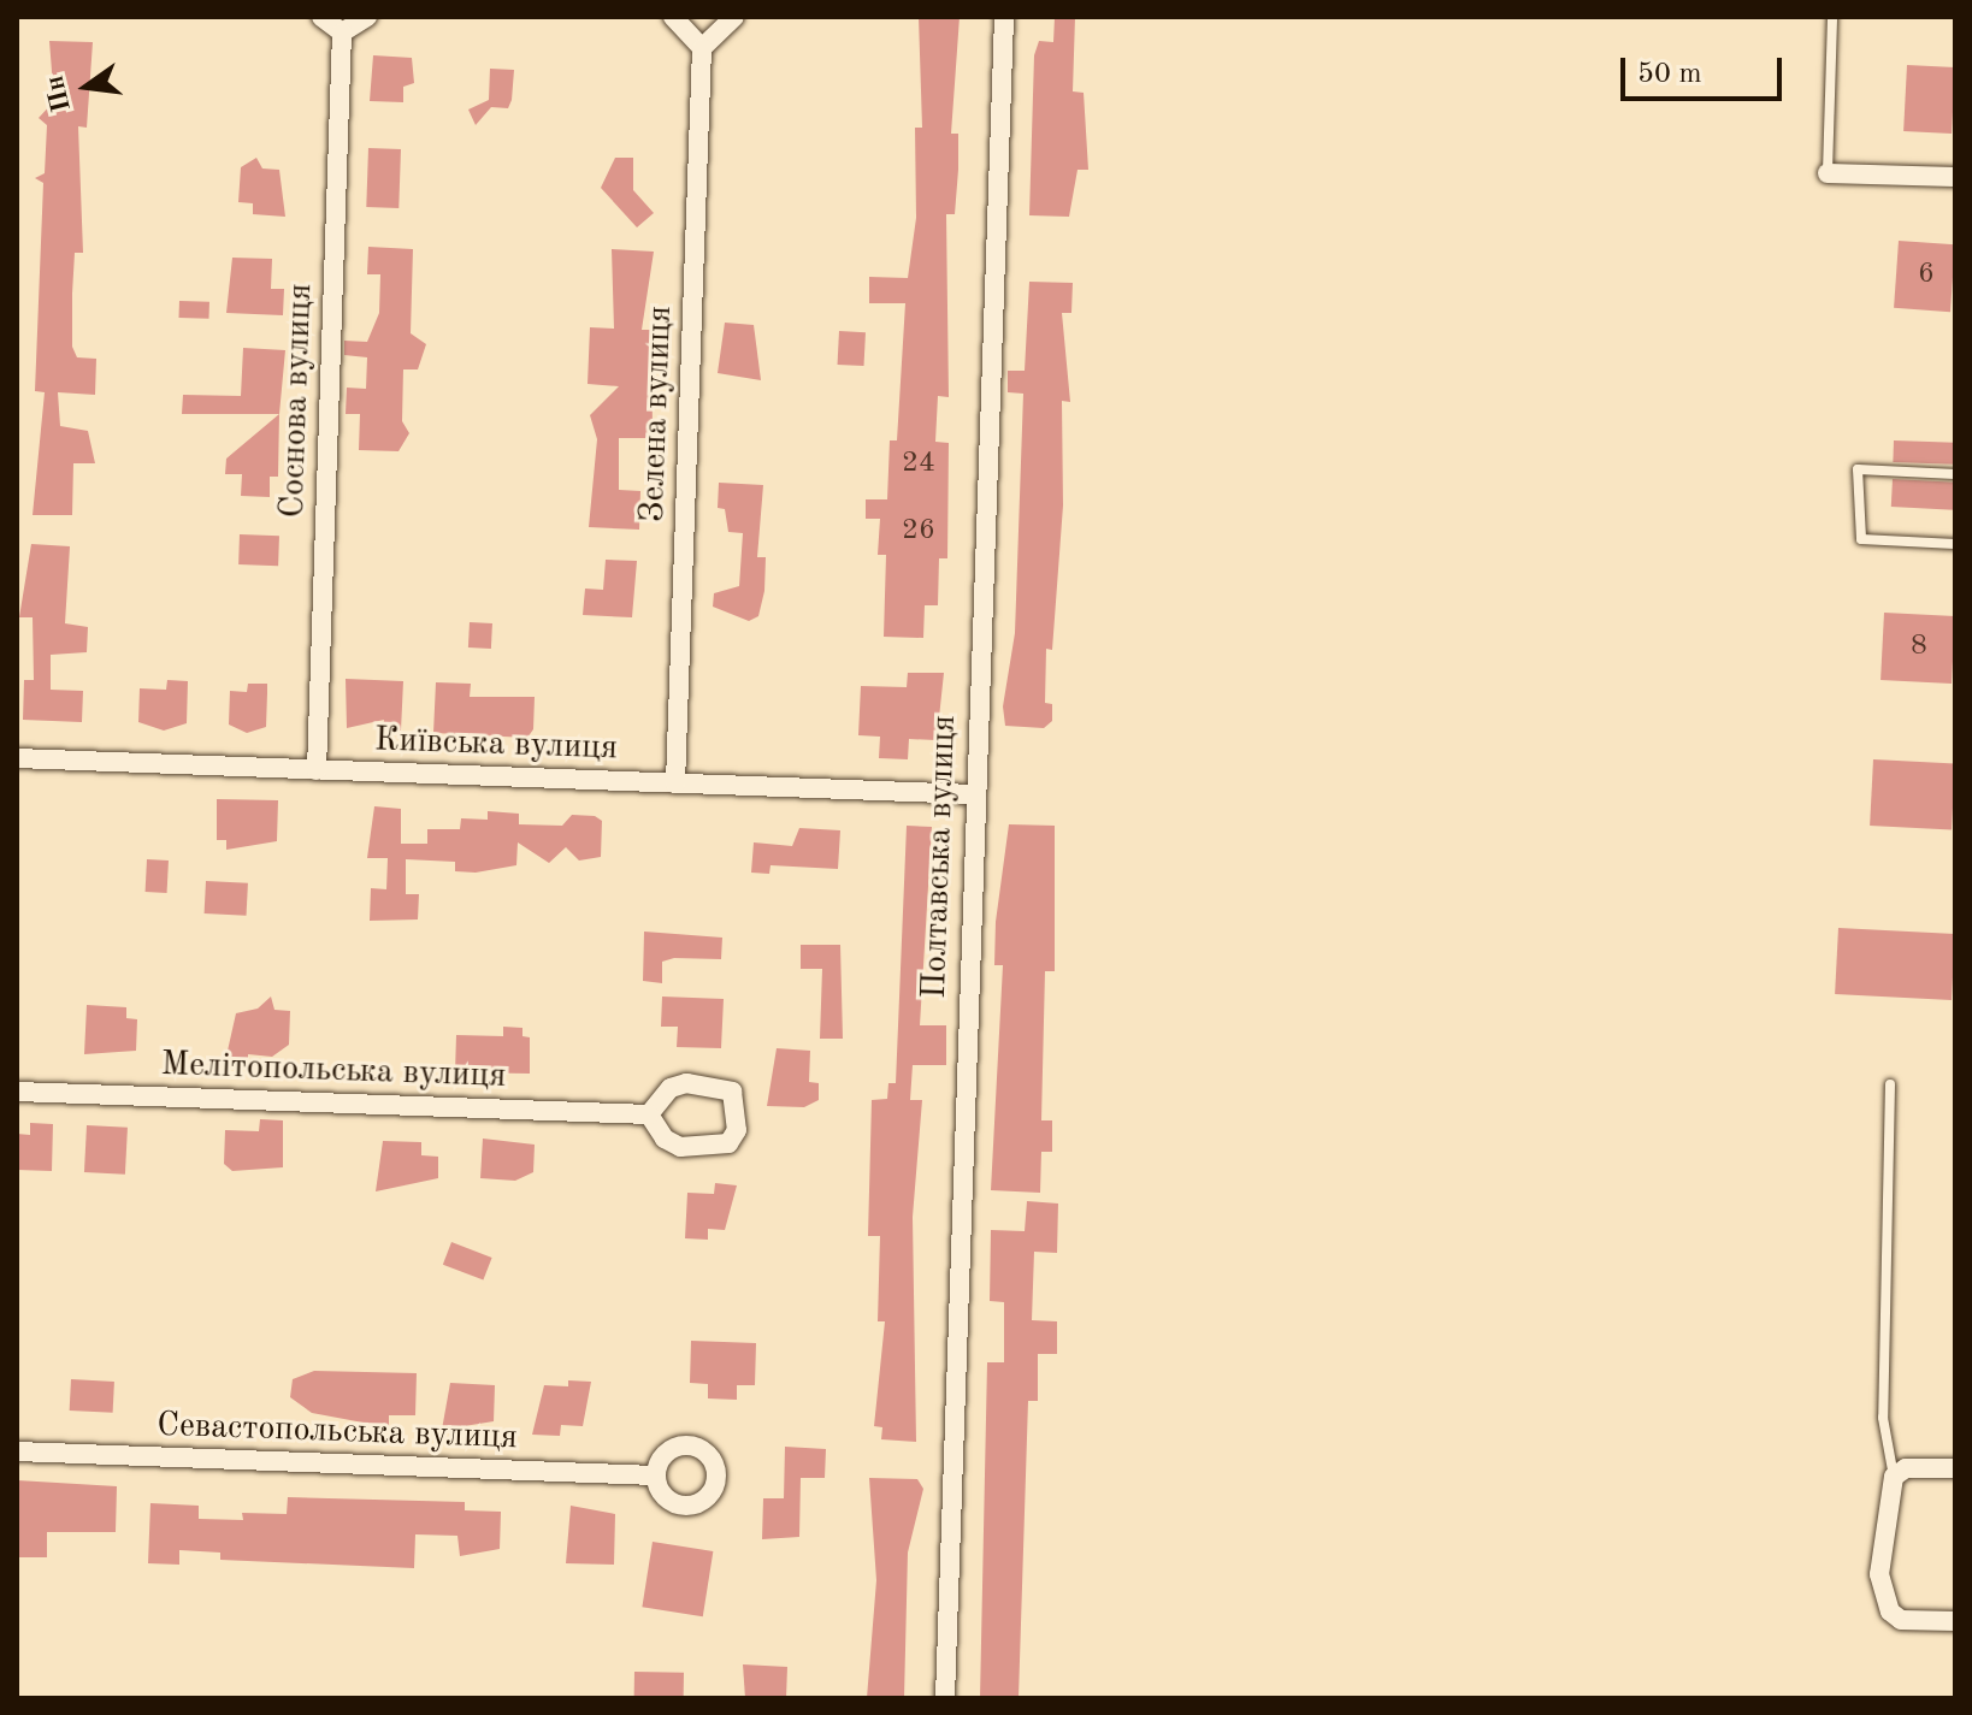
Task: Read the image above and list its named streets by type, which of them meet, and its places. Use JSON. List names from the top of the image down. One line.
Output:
{"streets":{"street":["Соснова вулиця","Зелена вулиця","Київська вулиця","Полтавська вулиця","Мелітопольська вулиця","Севастопольська вулиця"]},"crossings":[["Соснова вулиця","Київська вулиця"],["Зелена вулиця","Київська вулиця"],["Київська вулиця","Полтавська вулиця"]],"house_numbers":["6","24","26","8"],"scale_bar":"50 m","north":"left"}
